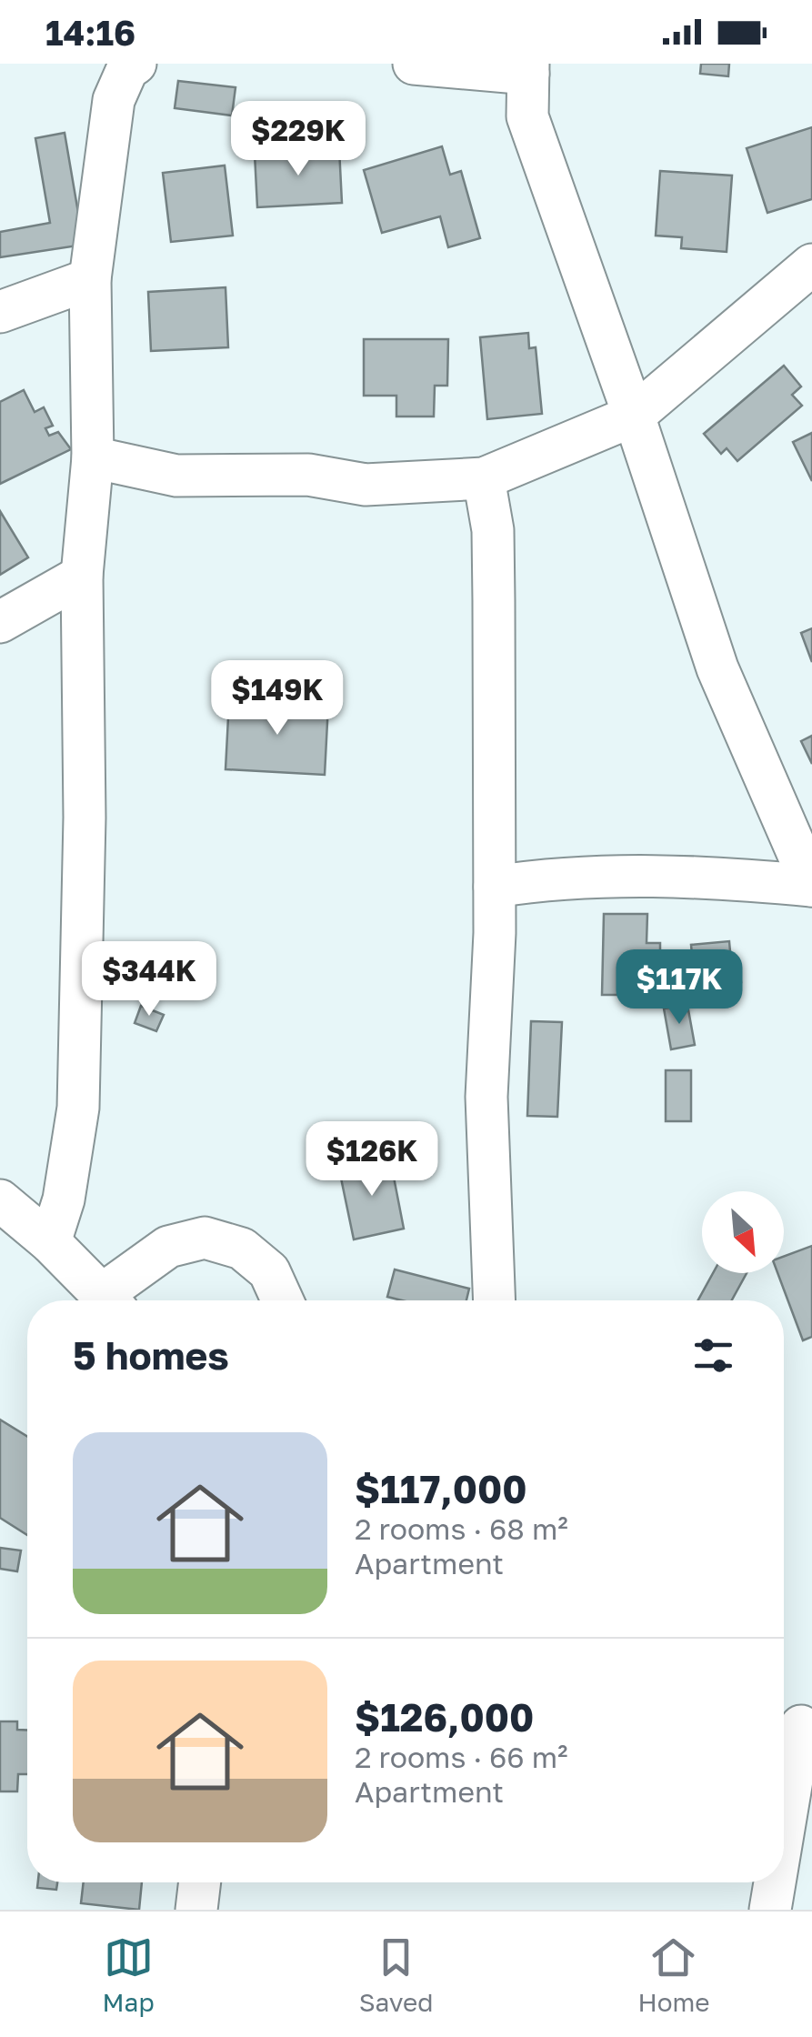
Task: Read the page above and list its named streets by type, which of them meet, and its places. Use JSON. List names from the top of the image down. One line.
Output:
{"north":"bottom right","page":{"status":"14:16","price":["$229K","$149K","$344K","$117K","$126K"],"heading":"5 homes","list":[{"name":"$117,000","note":"2 rooms · 68 m² · Apartment"},{"name":"$126,000","note":"2 rooms · 66 m² · Apartment"}],"tabs":["Map","Saved","Home"]}}
